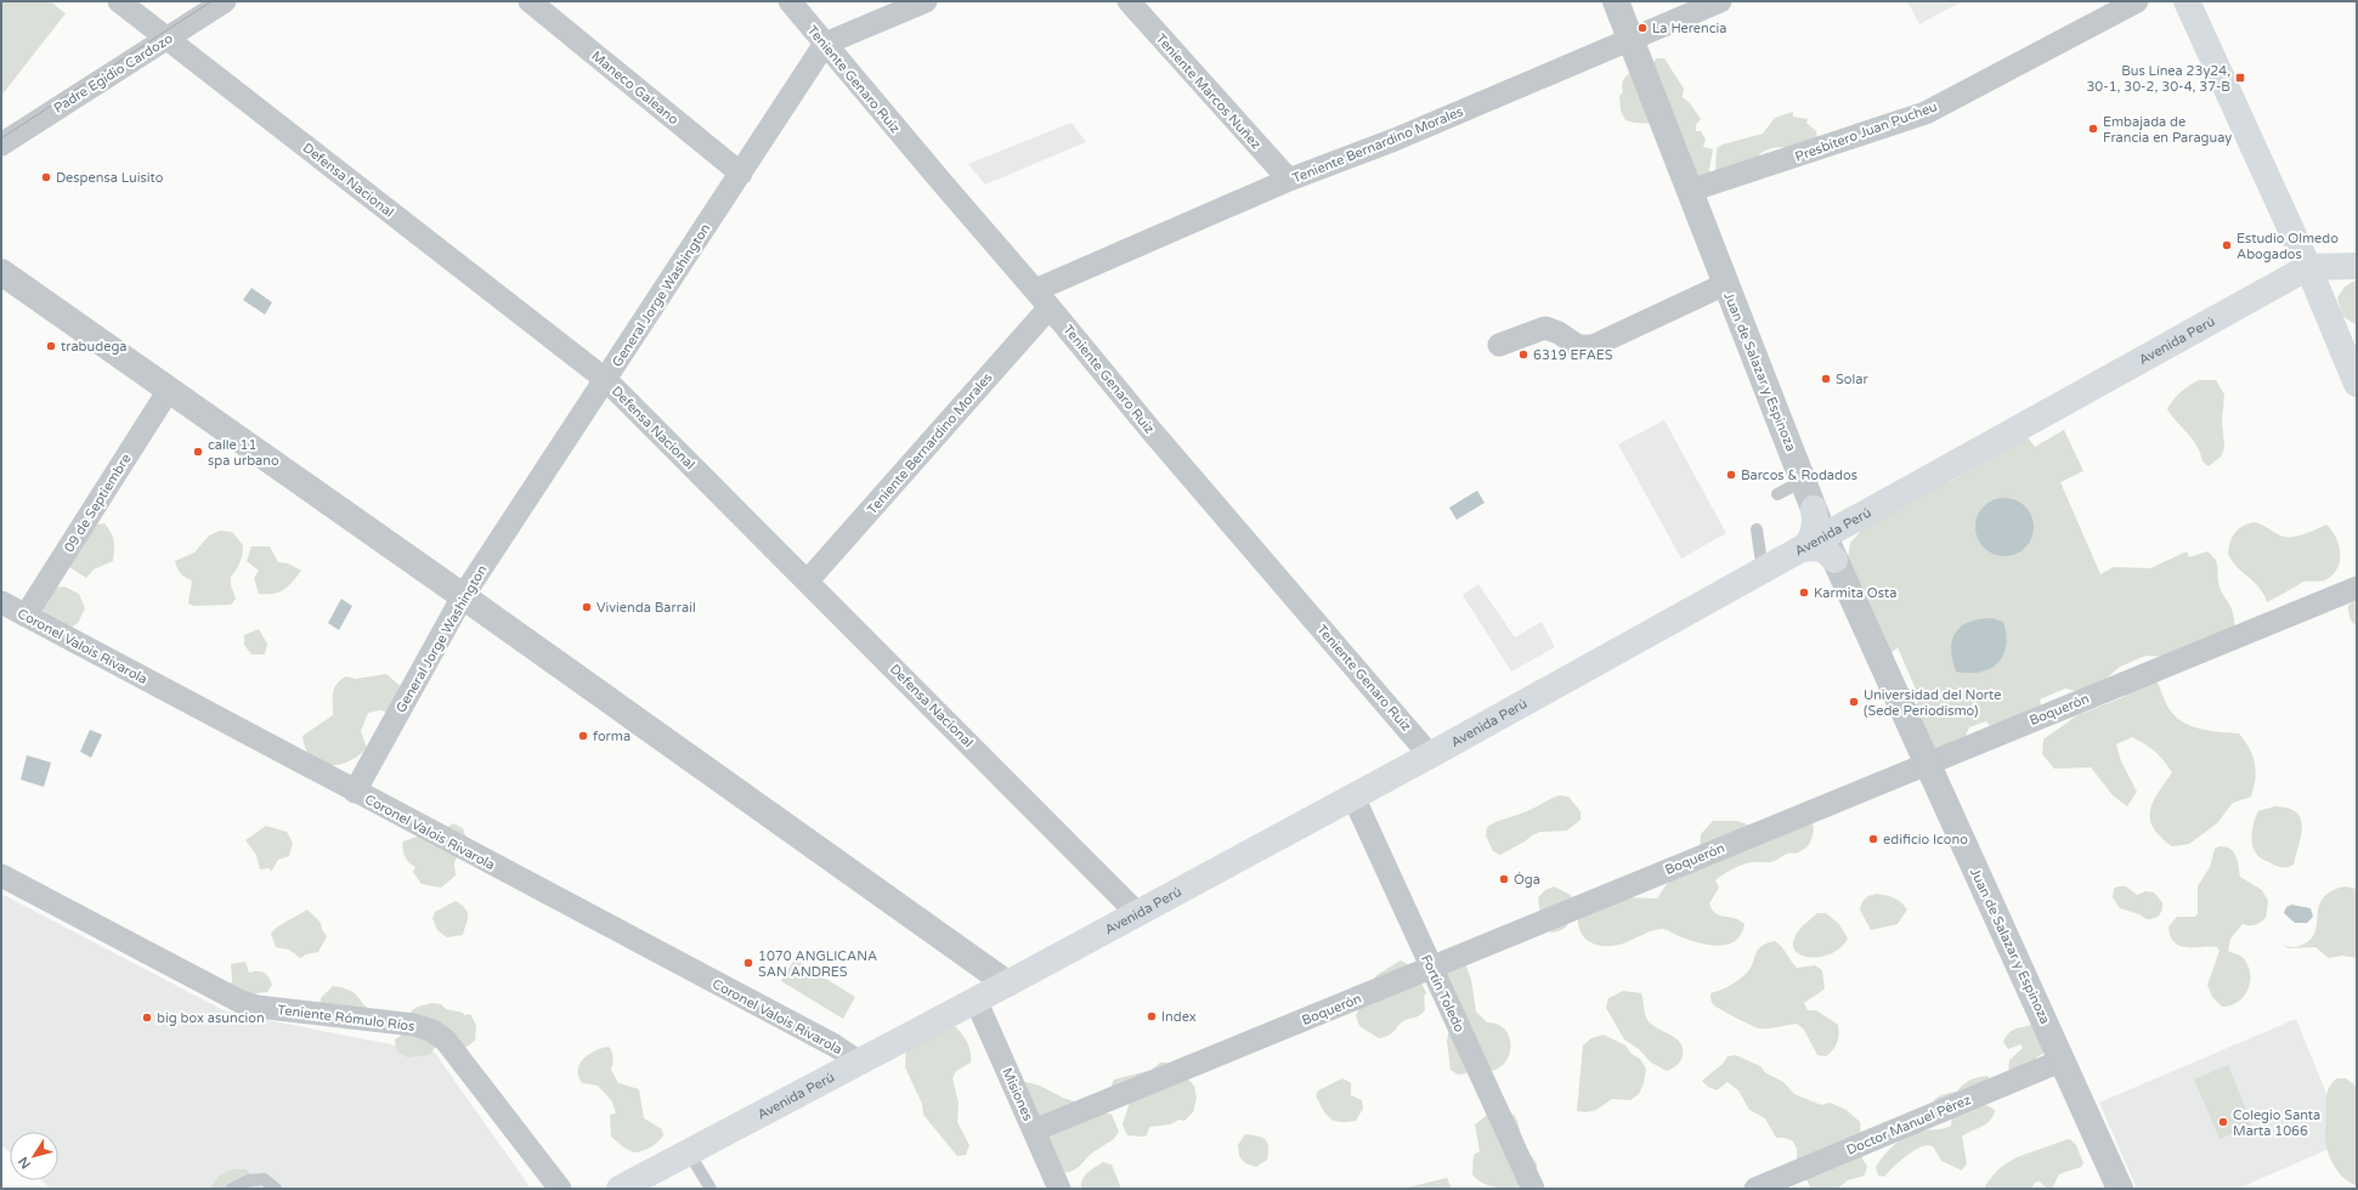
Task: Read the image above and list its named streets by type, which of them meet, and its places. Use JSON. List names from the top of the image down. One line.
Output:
{"streets":{"main road":["Avenida Perú"],"street":["Padre Egidio Cardozo","Teniente Genaro Ruiz","Maneco Galeano","Teniente Marcos Nuñez","Presbítero Juan Pucheu","Teniente Bernardino Morales","Defensa Nacional","General Jorge Washington","Juan de Salazar y Espinoza","09 de Septiembre","Coronel Valois Rivarola","Boquerón","Fortín Toledo","Teniente Rómulo Ríos","Misiones","Doctor Manuel Pérez"]},"crossings":[["Padre Egidio Cardozo","Defensa Nacional"],["Teniente Genaro Ruiz","Teniente Bernardino Morales"],["Teniente Genaro Ruiz","General Jorge Washington"],["Teniente Genaro Ruiz","Avenida Perú"],["Maneco Galeano","General Jorge Washington"],["Teniente Marcos Nuñez","Teniente Bernardino Morales"],["Presbítero Juan Pucheu","Juan de Salazar y Espinoza"],["Teniente Bernardino Morales","Defensa Nacional"],["Teniente Bernardino Morales","Juan de Salazar y Espinoza"],["Defensa Nacional","General Jorge Washington"],["Defensa Nacional","Avenida Perú"],["General Jorge Washington","Coronel Valois Rivarola"],["Avenida Perú","Juan de Salazar y Espinoza"],["Avenida Perú","Coronel Valois Rivarola"],["Avenida Perú","Fortín Toledo"],["Avenida Perú","Misiones"],["Juan de Salazar y Espinoza","Boquerón"],["Juan de Salazar y Espinoza","Doctor Manuel Pérez"],["09 de Septiembre","Coronel Valois Rivarola"],["Boquerón","Fortín Toledo"],["Boquerón","Misiones"]],"places":{"other":["La Herencia","Embajada de Francia en Paraguay","Despensa Luisito","Estudio Olmedo Abogados","trabudega","6319 EFAES","Solar","calle 11 spa urbano","Barcos & Rodados","Karmita Osta","Vivienda Barrail","Universidad del Norte (Sede Periodismo)","forma","edificio Icono","Óga","1070 ANGLICANA SAN ANDRES","Index","big box asuncion","Colegio Santa Marta 1066"],"transit":["Bus Línea 23y24, 30-1, 30-2, 30-4, 37-B"]},"north":"bottom left"}
